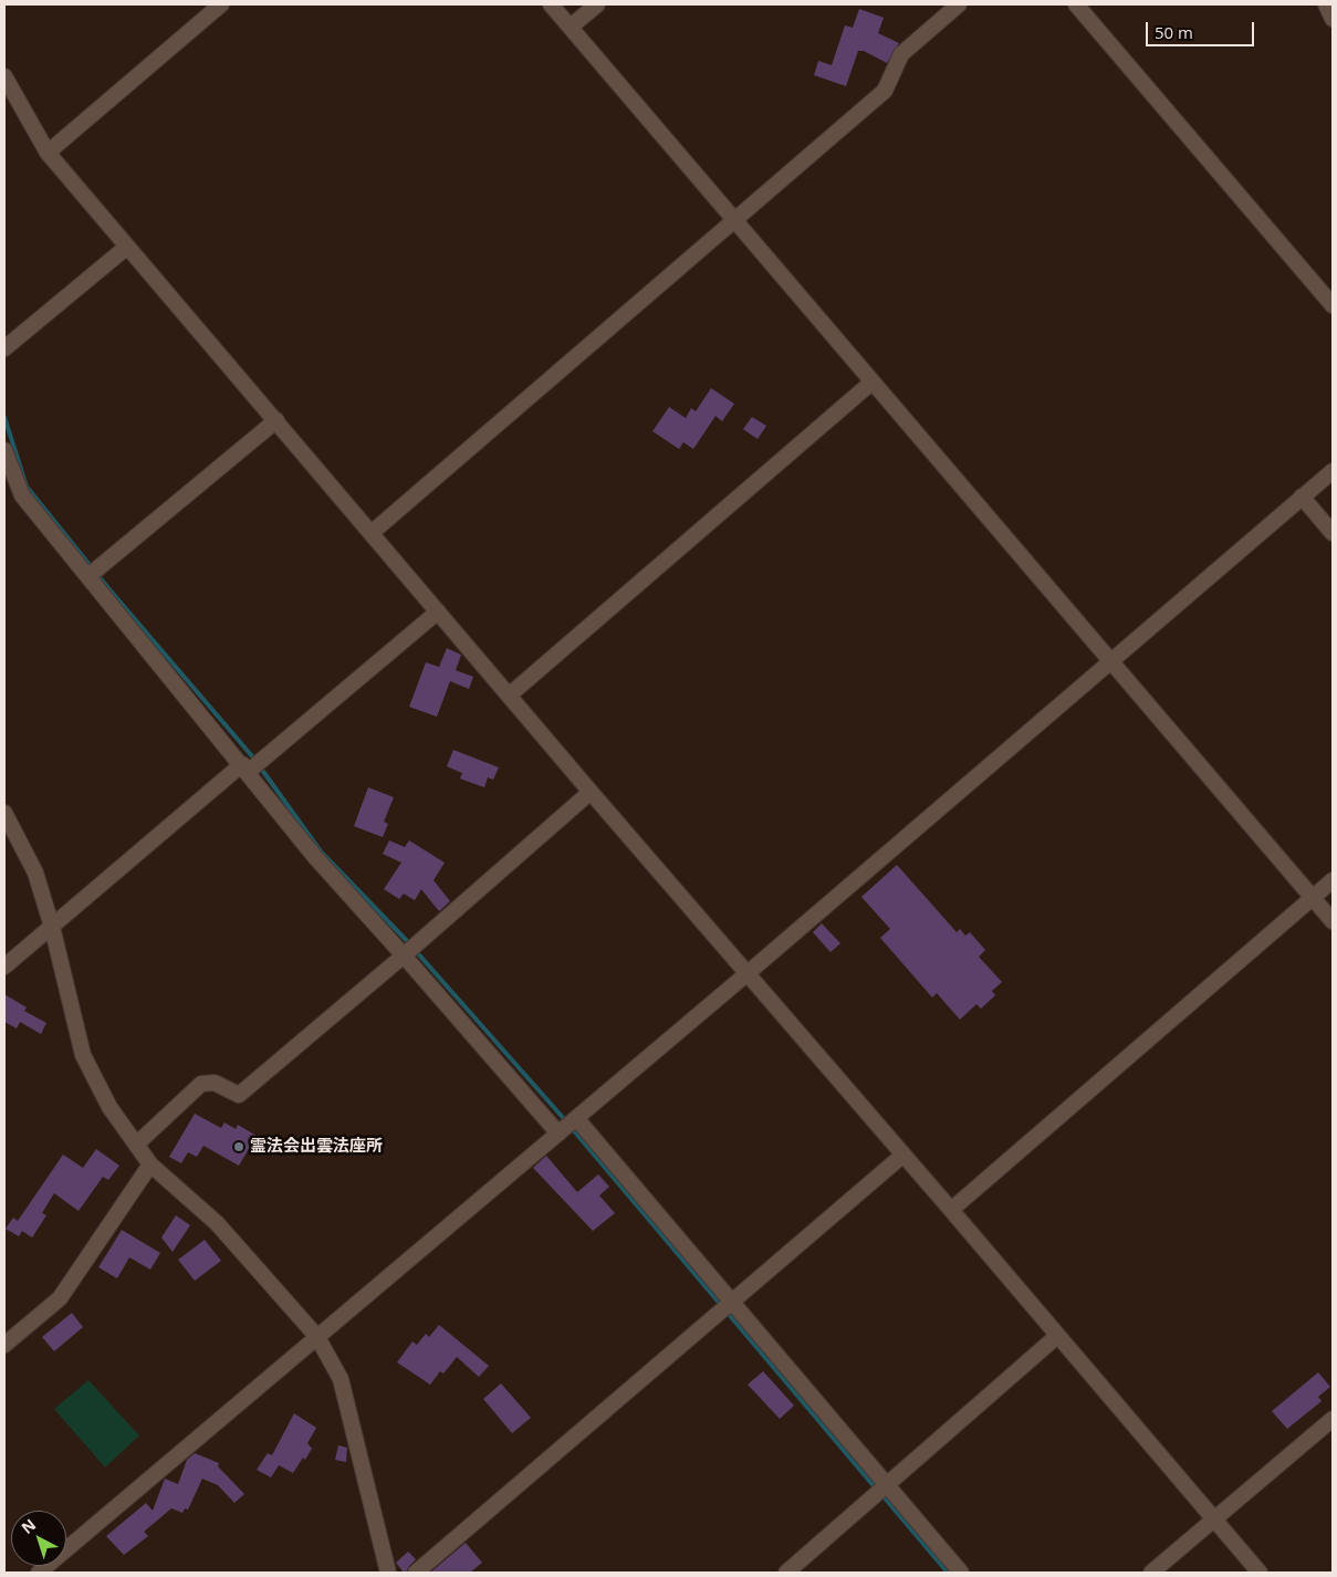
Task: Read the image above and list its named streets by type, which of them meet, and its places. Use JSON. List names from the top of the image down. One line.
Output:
{"places":["霊法会出雲法座所"],"scale_bar":"50 m","north":"top left"}
